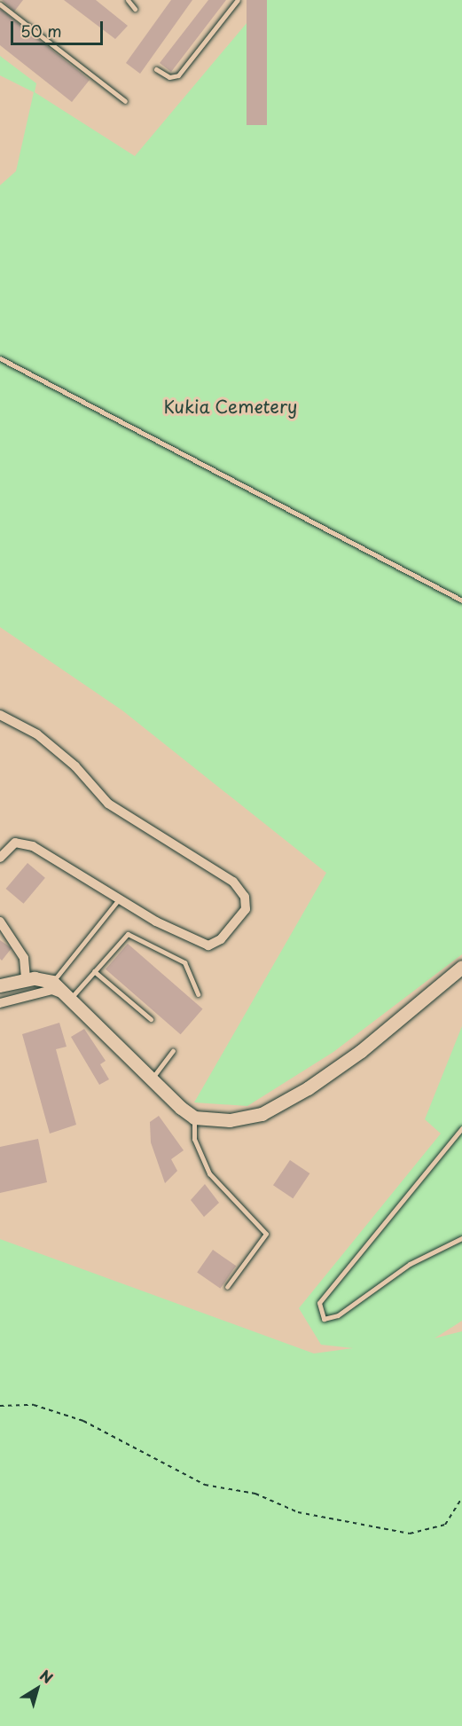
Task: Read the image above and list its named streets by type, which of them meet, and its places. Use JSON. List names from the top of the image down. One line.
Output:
{"parks":["Kukia Cemetery"],"scale_bar":"50 m","north":"top right"}
